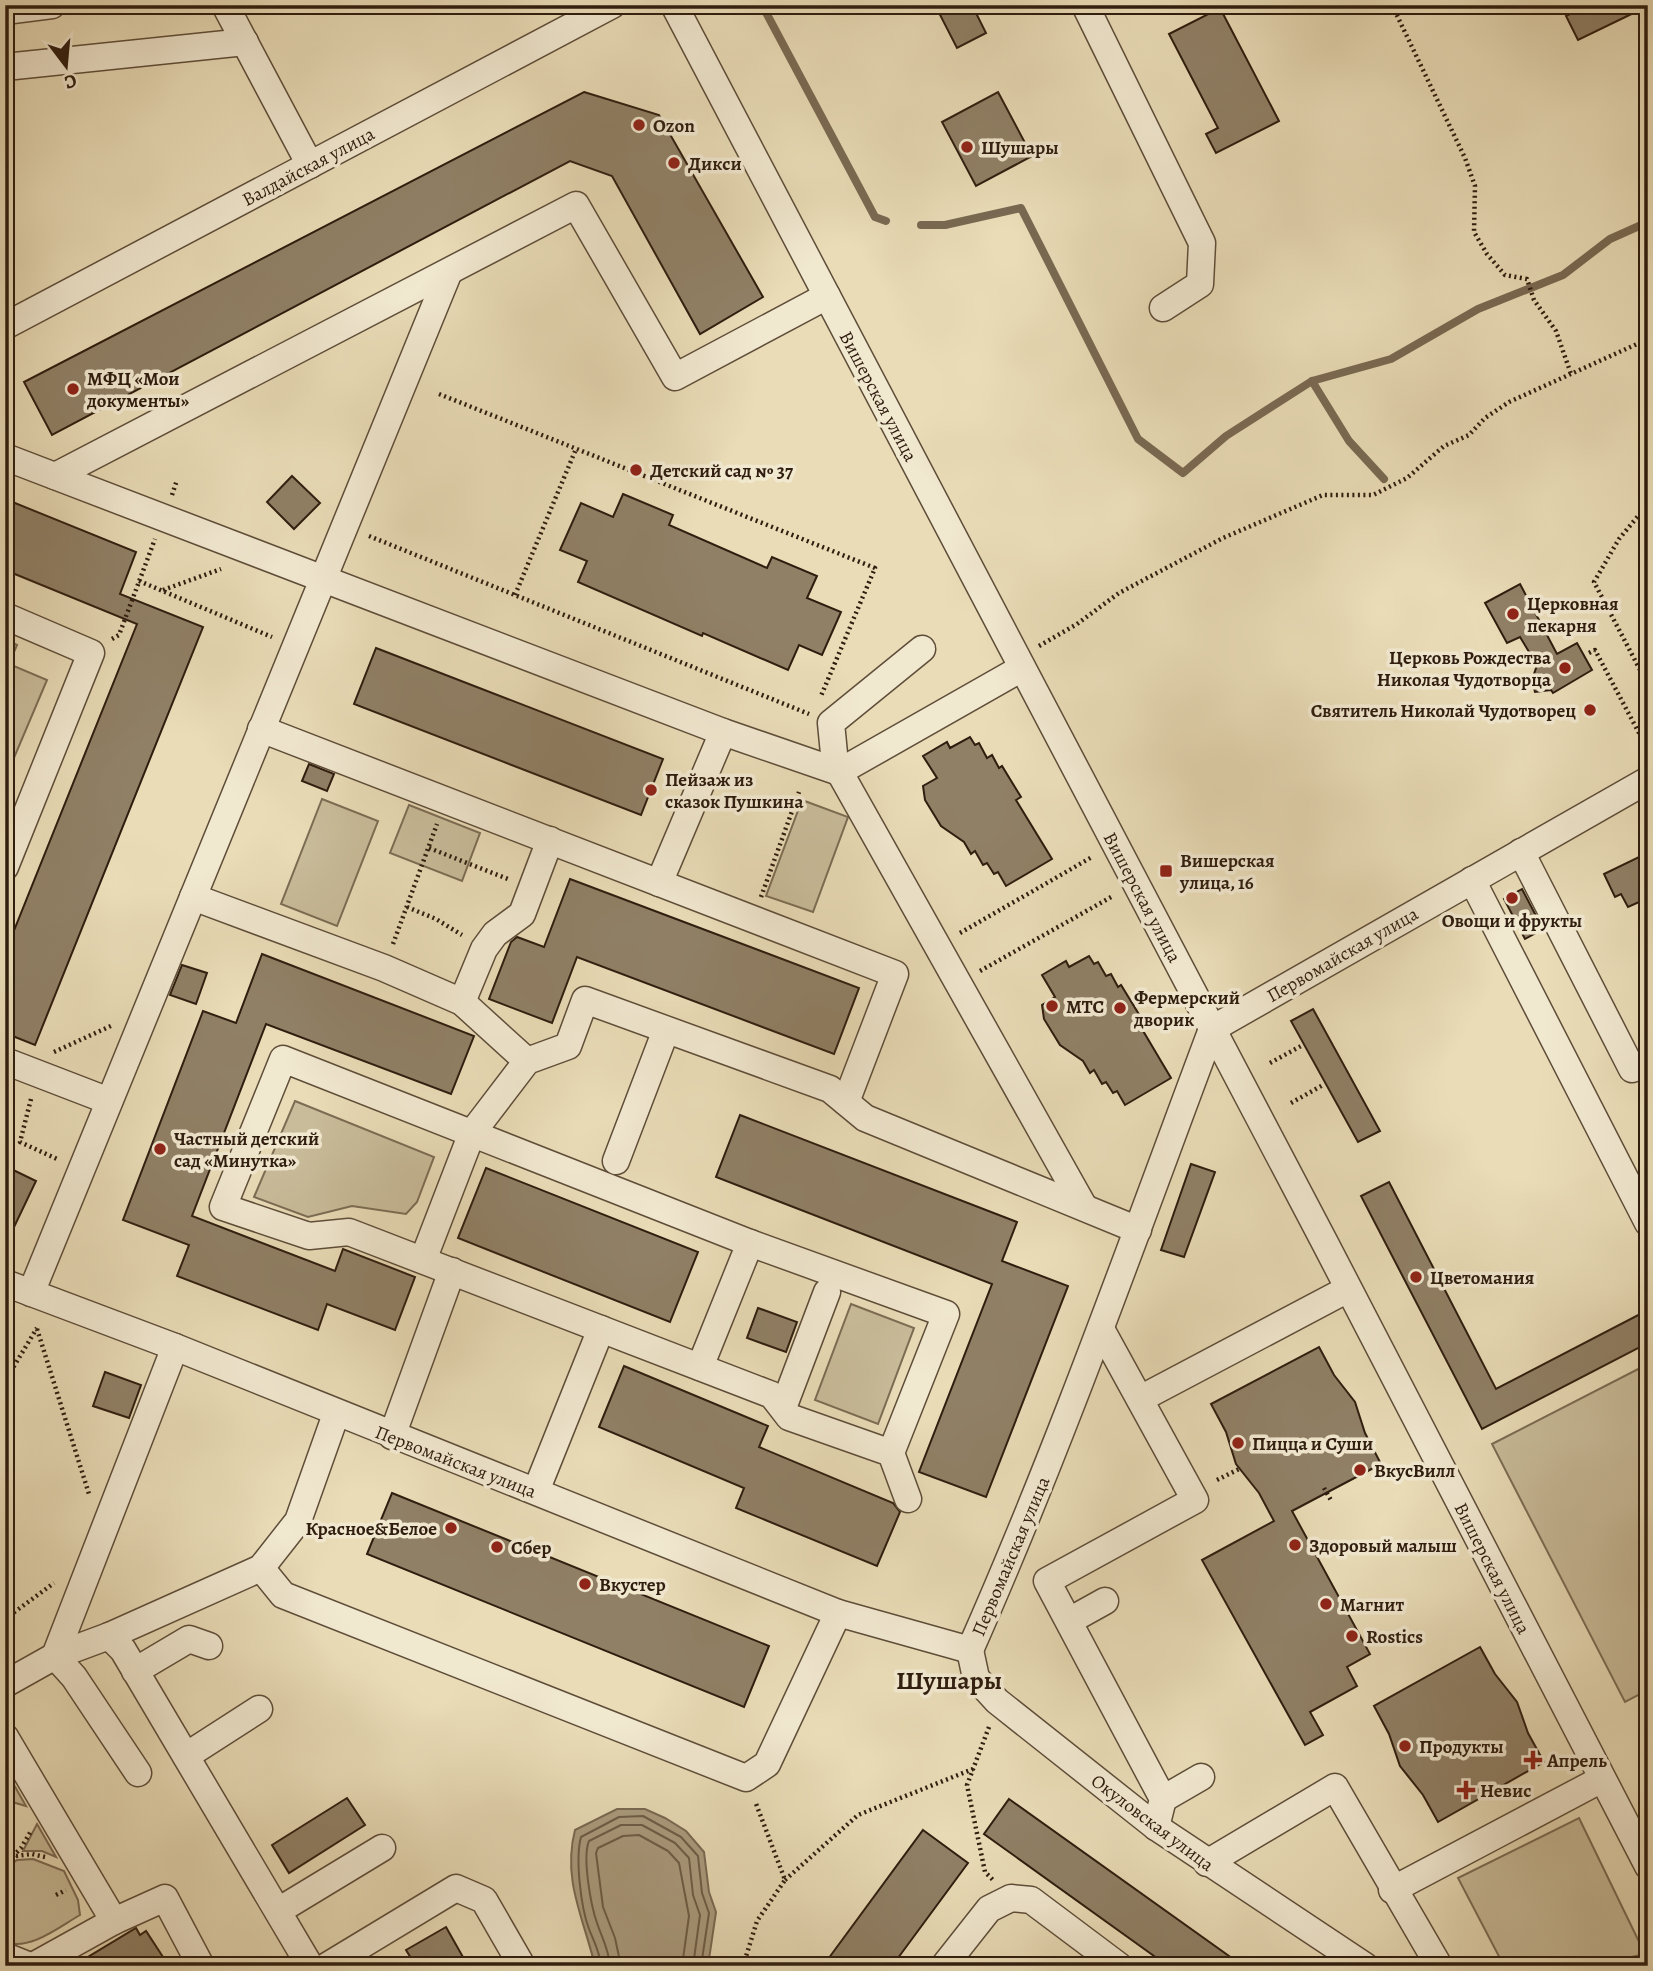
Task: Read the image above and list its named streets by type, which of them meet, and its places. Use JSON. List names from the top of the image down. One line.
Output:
{"streets":{"street":["Валдайская улица","Вишерская улица","Первомайская улица","Окуловская улица"]},"crossings":[["Вишерская улица","Первомайская улица"],["Первомайская улица","Окуловская улица"]],"districts":["Шушары"],"places":{"other":["Ozon","Шушары","Дикси","МФЦ «Мои документы»","Детский сад № 37","Церковная пекарня","Церковь Рождества Николая Чудотворца","Святитель Николай Чудотворец","Пейзаж из сказок Пушкина","Овощи и фрукты","МТС","Фермерский дворик","Частный детский сад «Минутка»","Цветомания","Пицца и Суши","ВкусВилл","Красное&Белое","Здоровый малыш","Сбер","Вкустер","Магнит","Rostics","Продукты"],"transit":["Вишерская улица, 16"],"health":["Апрель","Невис"]},"north":"bottom"}
